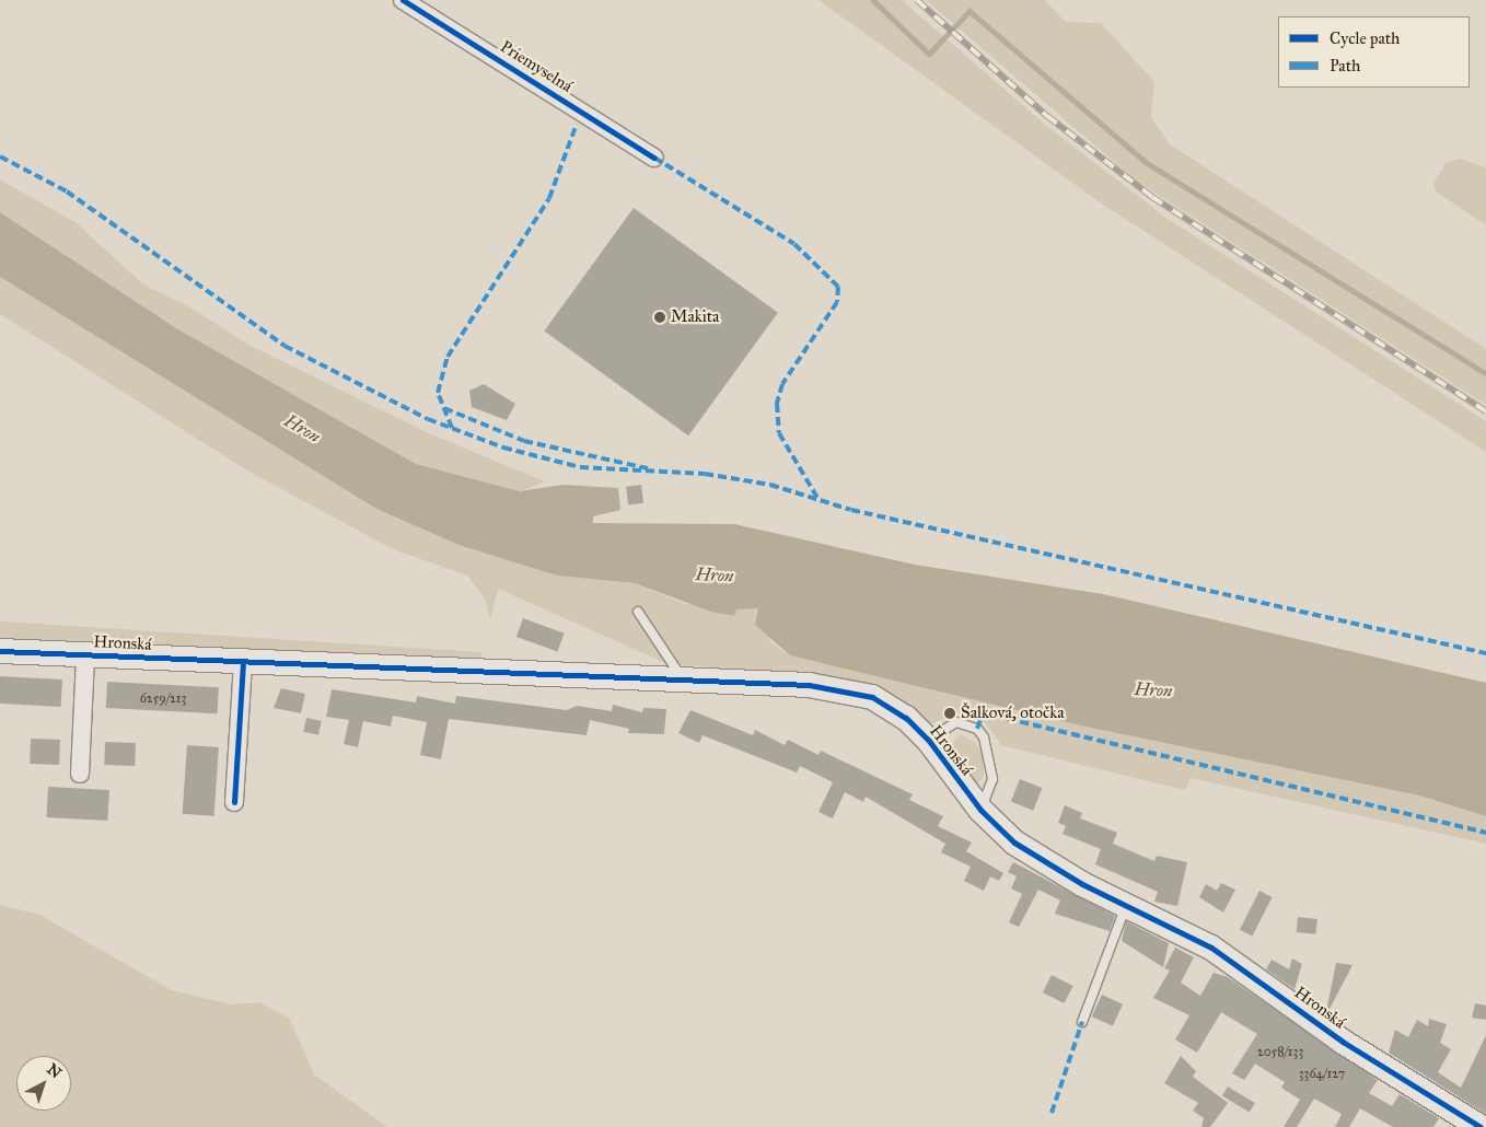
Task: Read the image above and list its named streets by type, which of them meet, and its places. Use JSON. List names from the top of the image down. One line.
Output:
{"streets":{"street":["Priemyselná","Hronská"]},"water":["Hron"],"places":["Makita","Šalková, otočka"],"house_numbers":["6259/213","2058/133","3364/127"],"legend":["Cycle path","Path"],"north":"top right"}
